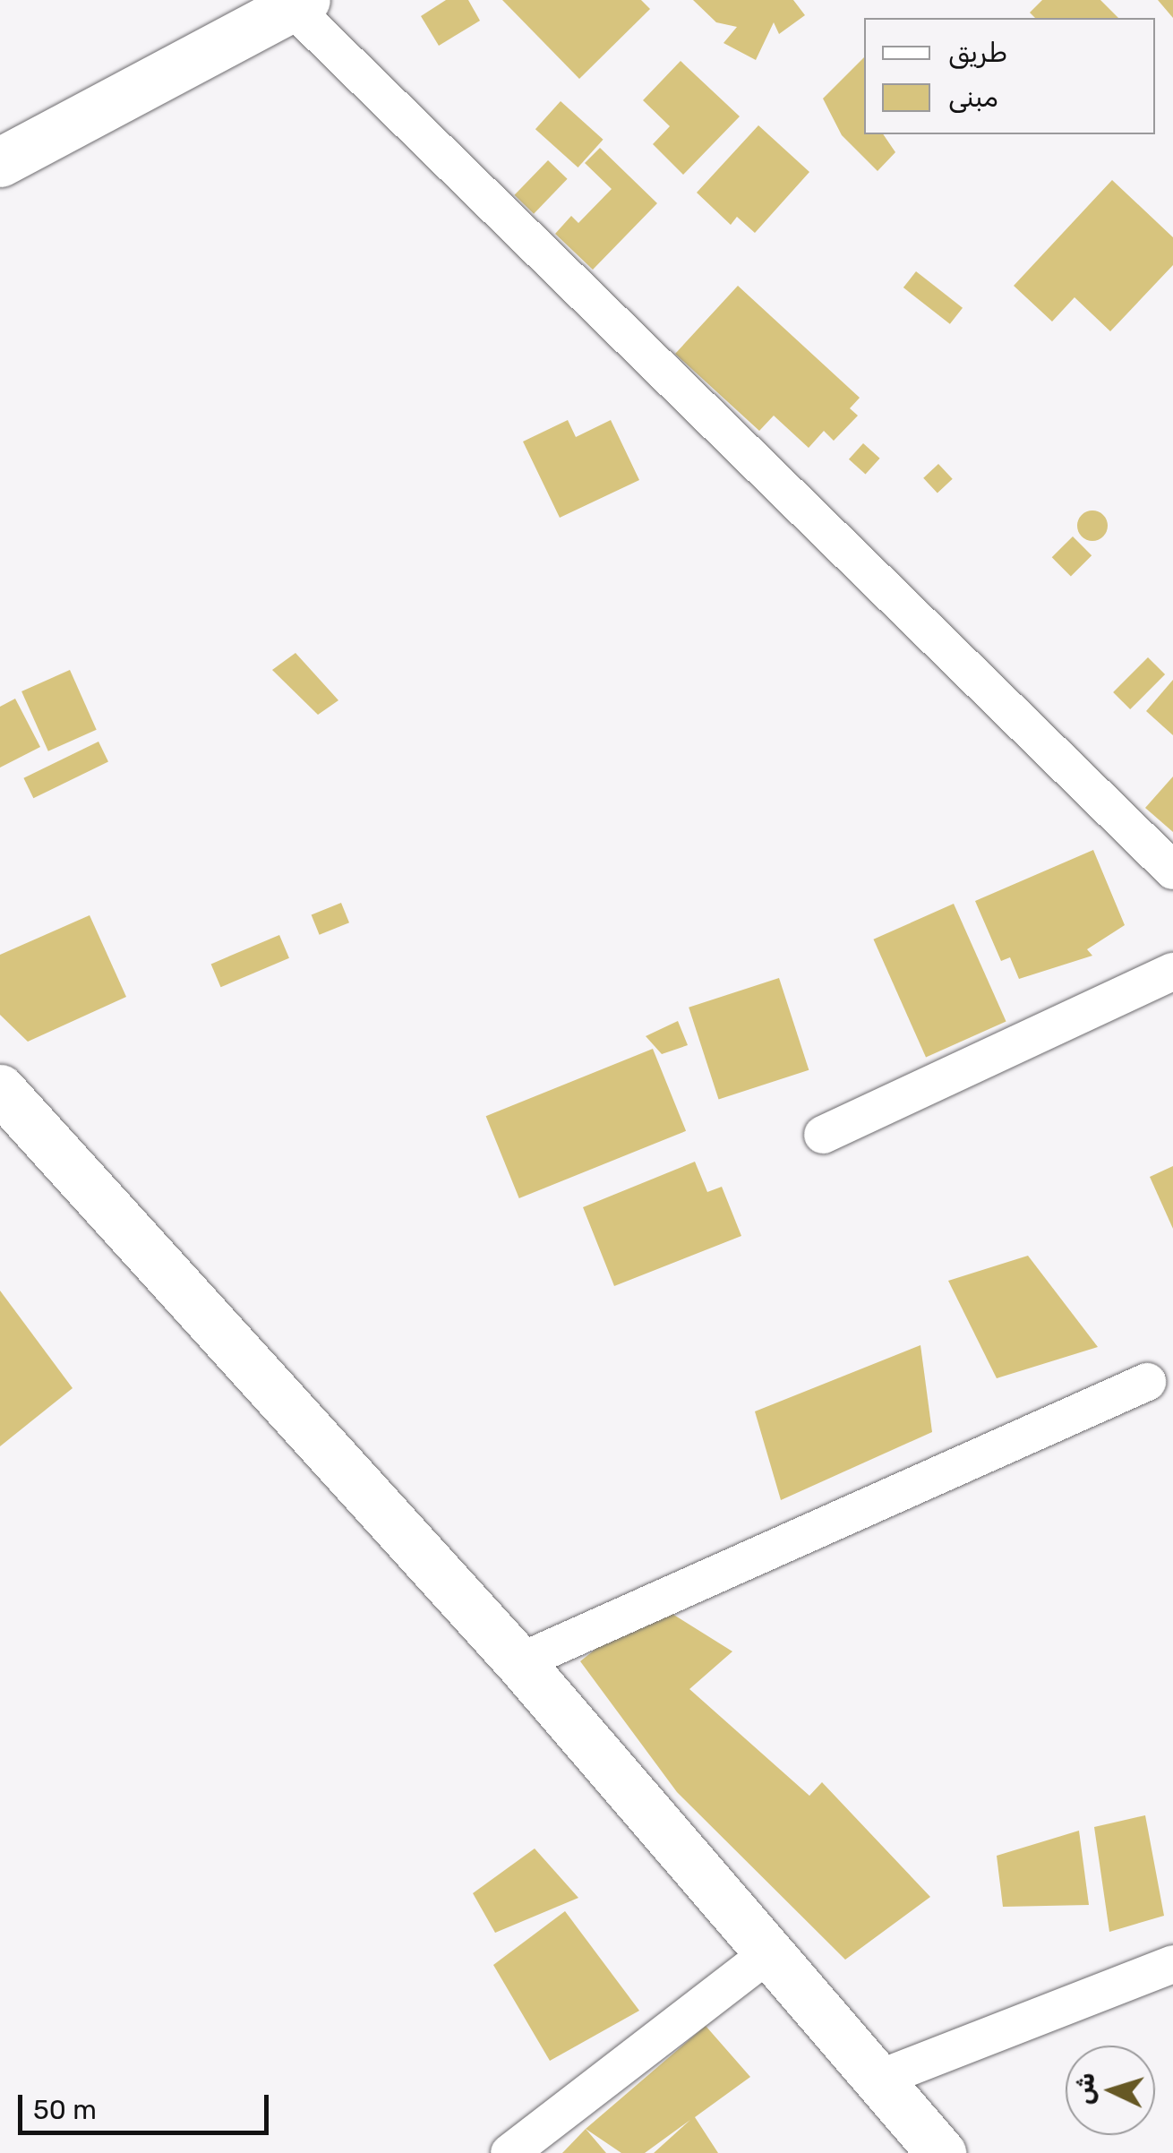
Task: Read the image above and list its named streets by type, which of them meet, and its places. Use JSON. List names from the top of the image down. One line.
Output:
{"legend":["طريق","مبنى"],"scale_bar":"50 m","north":"left"}
